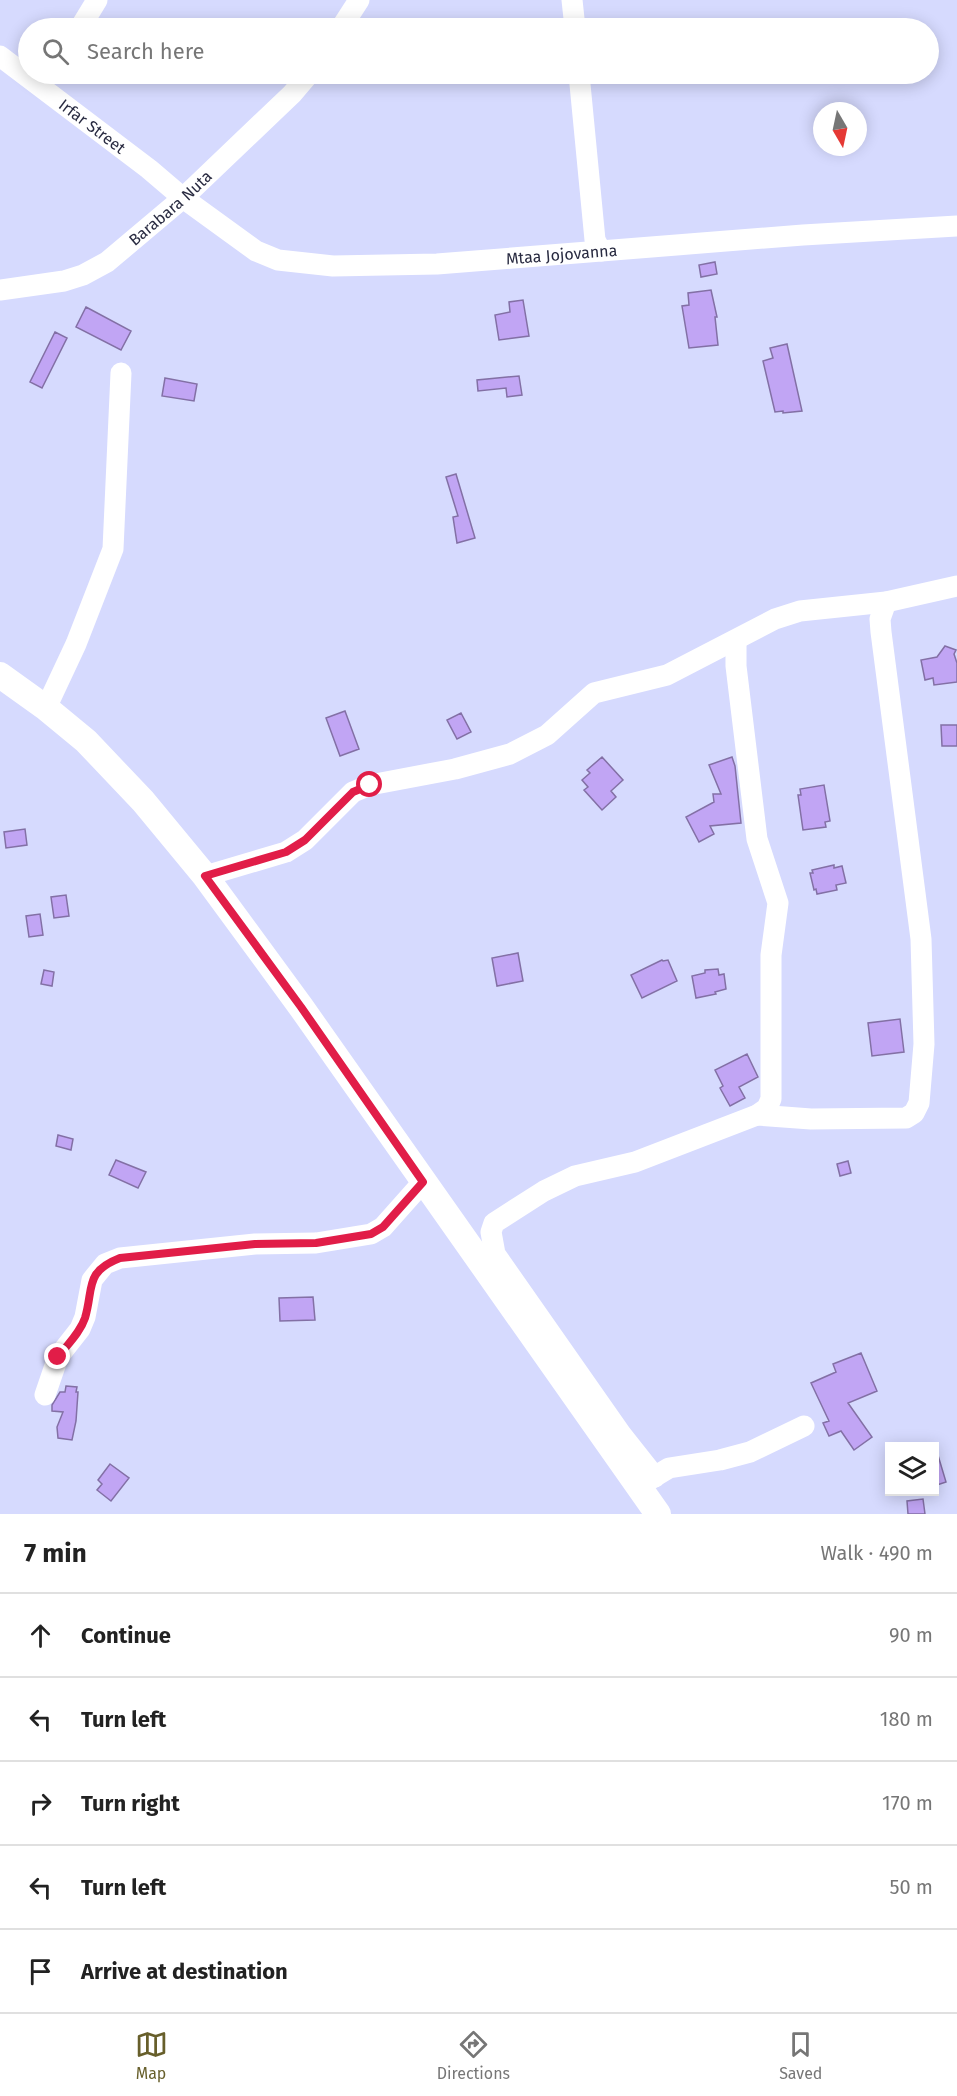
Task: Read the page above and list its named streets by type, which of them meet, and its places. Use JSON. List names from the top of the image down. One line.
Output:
{"streets":{"street":["Irfar Street","Barabara Nuta","Mtaa Jojovanna"]},"crossings":[["Irfar Street","Barabara Nuta"],["Irfar Street","Mtaa Jojovanna"],["Barabara Nuta","Mtaa Jojovanna"]],"north":"bottom","page":{"search":"Search here","heading":["7 min","Walk · 490 m"],"list":[["Continue","90 m"],["Turn left","180 m"],["Turn right","170 m"],["Turn left","50 m"],"Arrive at destination"],"nav":["Map","Directions","Saved"]}}
